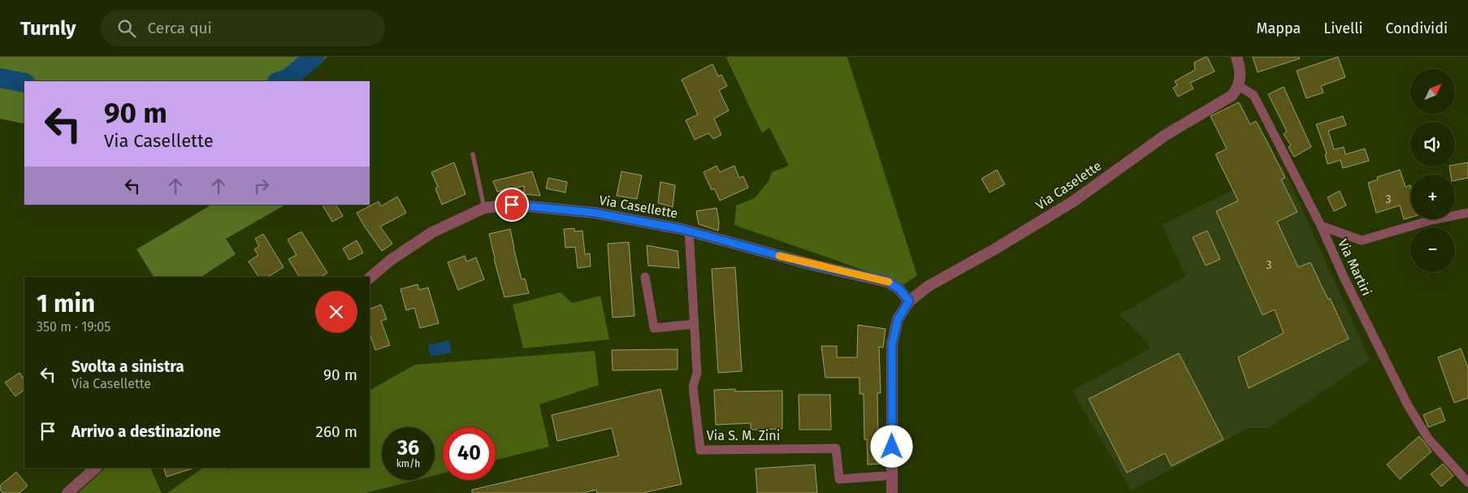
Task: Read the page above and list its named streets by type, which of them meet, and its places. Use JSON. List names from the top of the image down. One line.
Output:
{"streets":{"street":["Via Caselette","Via Casellette","Via Martiri","Via S. M. Zini"]},"crossings":[["Via Caselette","Via Casellette"],["Via Caselette","Via Martiri"],["Via Casellette","Via S. M. Zini"]],"house_numbers":["3","3"],"north":"top right","page":{"header":"Turnly","search":"Cerca qui","nav":["Mappa","Livelli","Condividi"],"map_buttons":["+","−"],"turn":["90 m","Via Casellette"],"heading":["1 min","350 m · 19:05"],"list":[{"name":"Svolta a sinistra","note":"Via Casellette","value":"90 m"},{"name":"Arrivo a destinazione","value":"260 m"}],"speed":"36 km/h","limit":"40"}}
